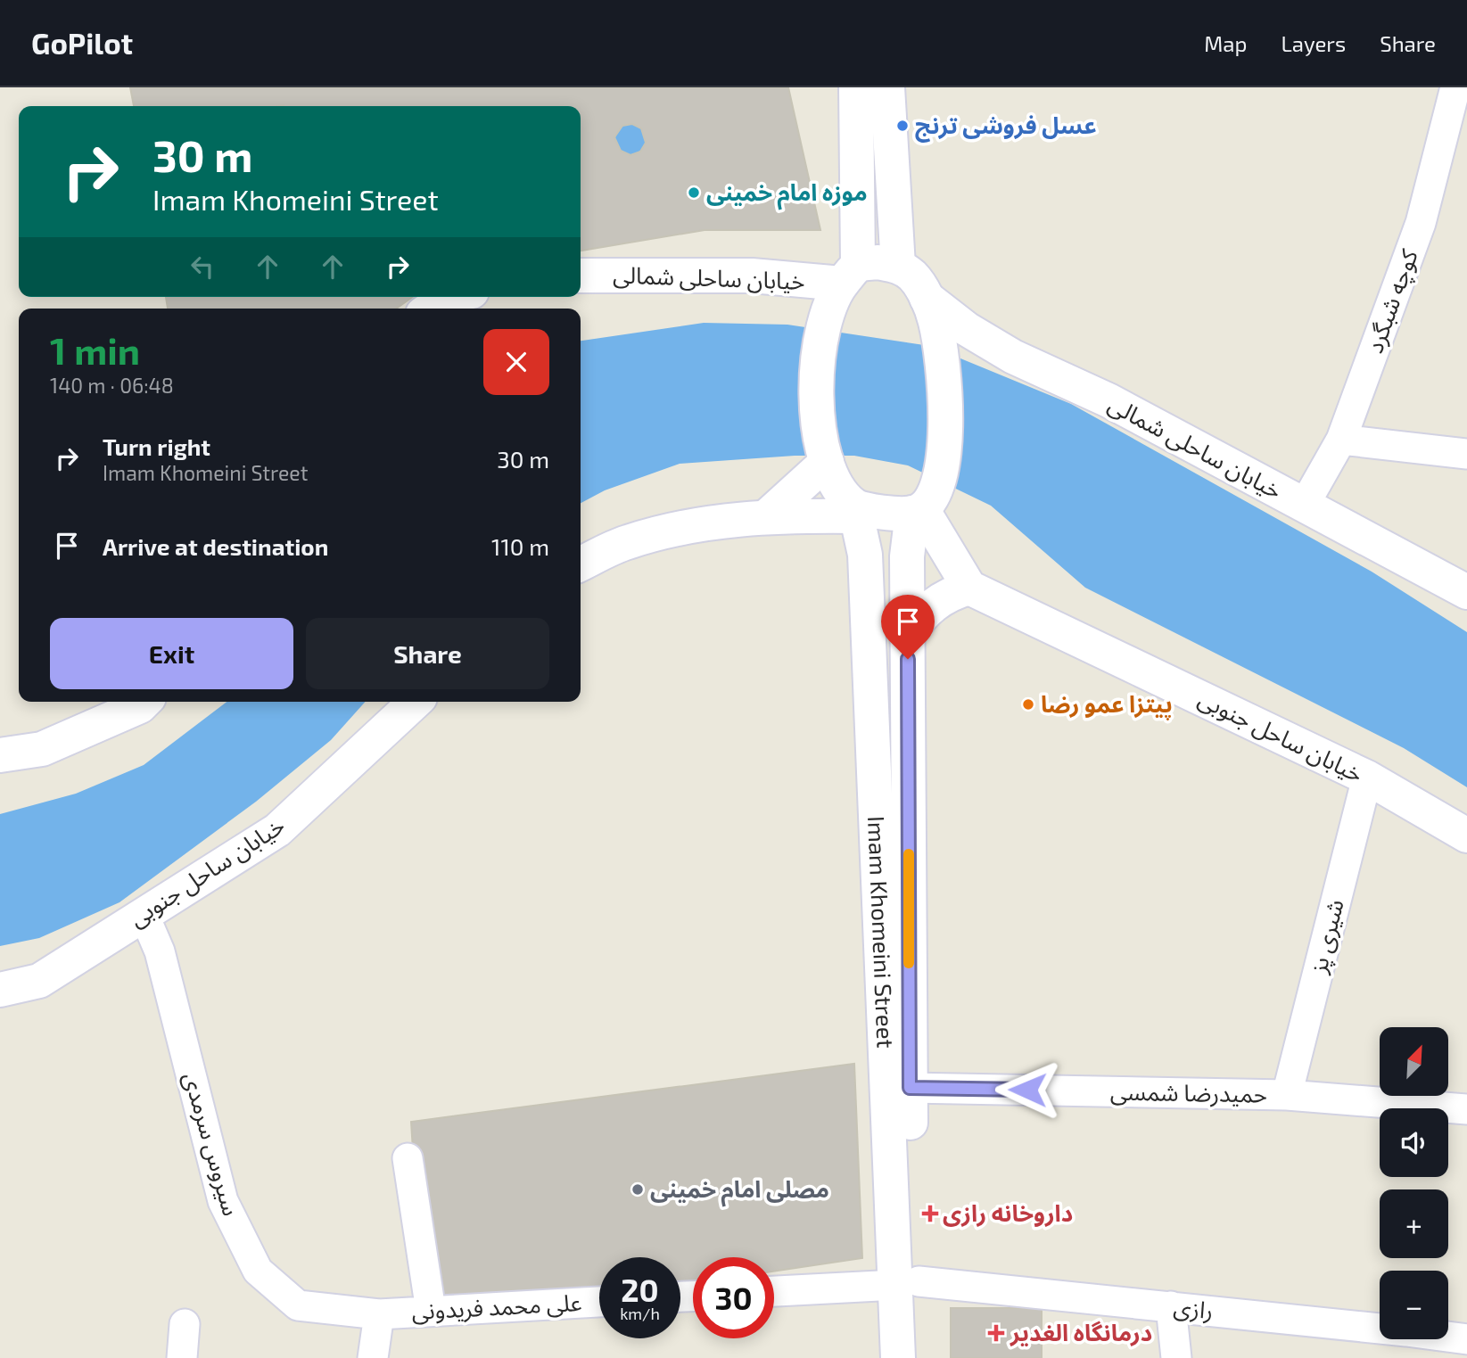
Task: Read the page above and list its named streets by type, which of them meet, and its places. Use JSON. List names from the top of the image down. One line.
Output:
{"streets":{"main road":["خیابان ساحلی شمالی","خیابان ساحل جنوبی","Imam Khomeini Street"],"street":["کوچه شبگرد","شیری پز","حمیدرضا شمسی","سیروس سرمدی","علی محمد فریدونی","رازی"]},"crossings":[["خیابان ساحلی شمالی","کوچه شبگرد"],["خیابان ساحلی شمالی","Imam Khomeini Street"],["خیابان ساحل جنوبی","شیری پز"],["خیابان ساحل جنوبی","سیروس سرمدی"],["Imam Khomeini Street","حمیدرضا شمسی"],["Imam Khomeini Street","رازی"],["شیری پز","حمیدرضا شمسی"],["سیروس سرمدی","علی محمد فریدونی"]],"places":{"other":["عسل فروشی ترنج","موزه امام خمینی","پیتزا عمو رضا","مصلی امام خمینی"],"health":["داروخانه رازی","درمانگاه الغدیر"]},"north":"top right","page":{"header":"GoPilot","nav":["Map","Layers","Share"],"turn":["30 m","Imam Khomeini Street"],"heading":["1 min","140 m · 06:48"],"list":[{"name":"Turn right","note":"Imam Khomeini Street","value":"30 m"},{"name":"Arrive at destination","value":"110 m"}],"buttons":["Exit","Share"],"map_buttons":["+","−"],"speed":"20 km/h","limit":"30"}}
